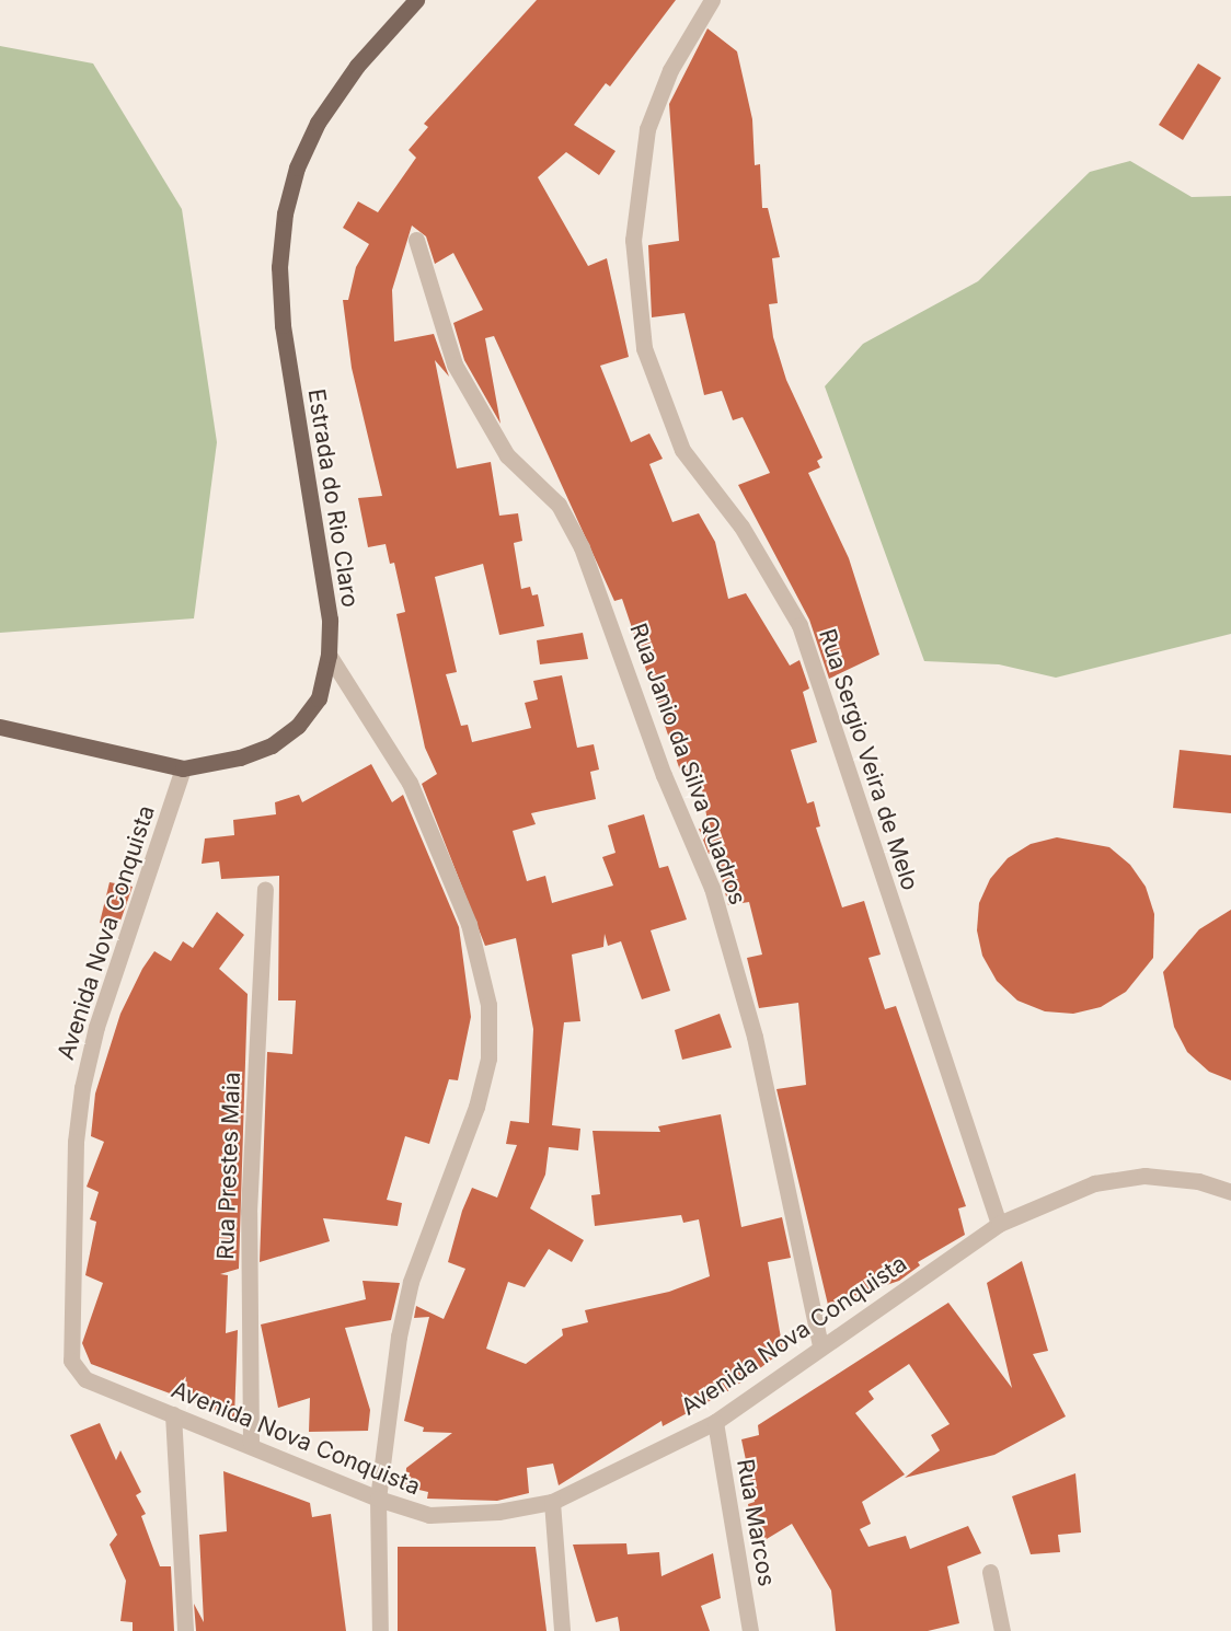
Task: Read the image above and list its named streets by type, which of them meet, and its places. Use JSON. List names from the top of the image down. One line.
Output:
{"streets":{"main road":["Estrada do Rio Claro"],"street":["Rua Sergio Veira de Melo","Rua Janio da Silva Quadros","Avenida Nova Conquista","Rua Prestes Maia","Rua Marcos"]},"crossings":[["Estrada do Rio Claro","Avenida Nova Conquista"],["Rua Sergio Veira de Melo","Avenida Nova Conquista"],["Rua Janio da Silva Quadros","Avenida Nova Conquista"],["Avenida Nova Conquista","Rua Prestes Maia"],["Avenida Nova Conquista","Rua Marcos"]]}
